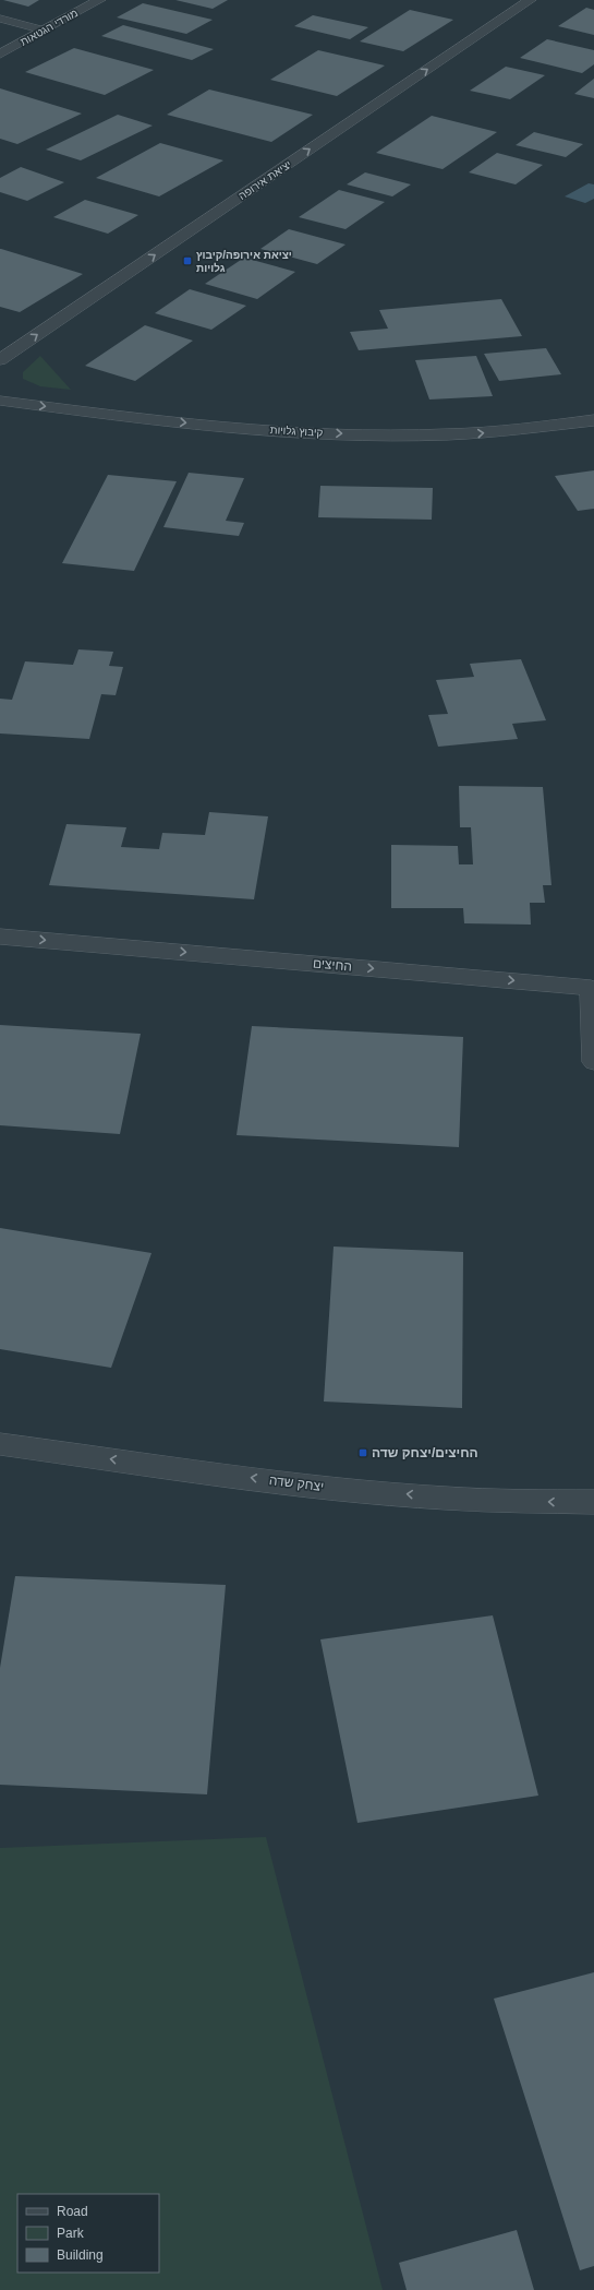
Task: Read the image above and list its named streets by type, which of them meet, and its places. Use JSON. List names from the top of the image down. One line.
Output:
{"streets":{"street":["מורדי הגטאות","יציאת אירופה","קיבוץ גלויות","החיצים","יצחק שדה"]},"one_way":["יציאת אירופה","קיבוץ גלויות","החיצים","יצחק שדה"],"places":{"transit":["יציאת אירופה/קיבוץ גלויות","החיצים/יצחק שדה"]},"legend":["Road","Park","Building"]}
